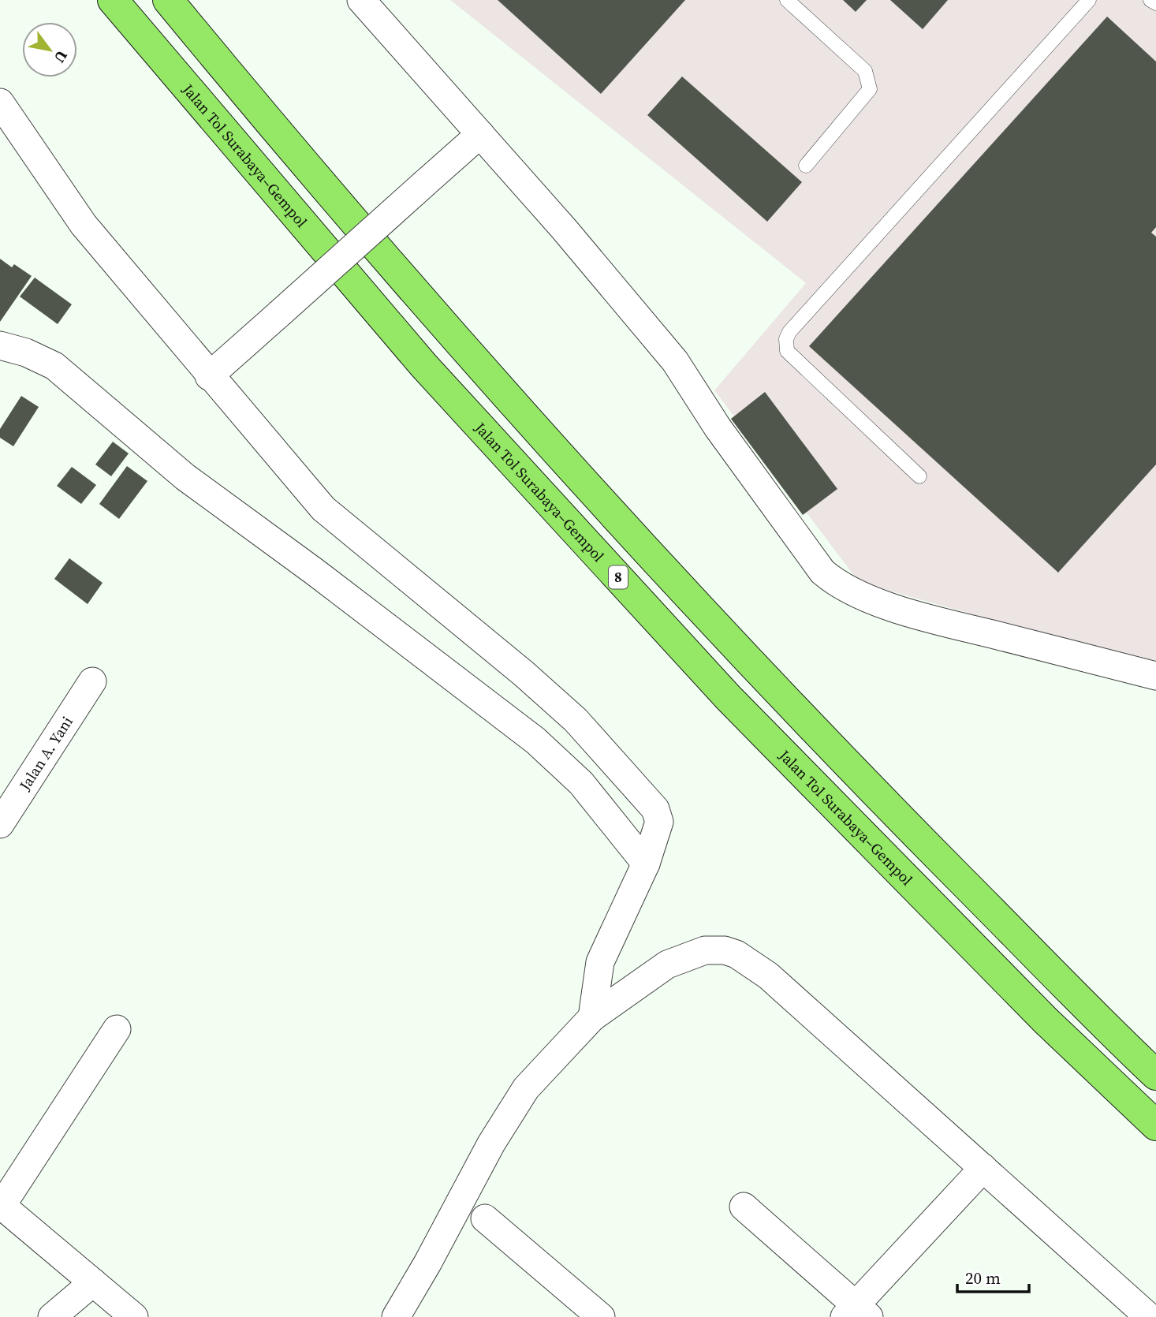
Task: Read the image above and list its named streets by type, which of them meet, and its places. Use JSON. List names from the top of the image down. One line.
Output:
{"streets":{"highway":["Jalan Tol Surabaya–Gempol","8"],"street":["Jalan A. Yani"]},"scale_bar":"20 m","north":"bottom right"}
